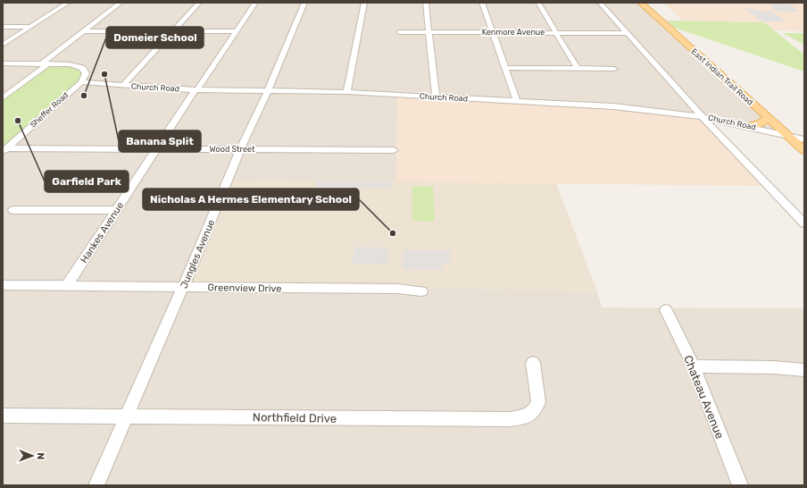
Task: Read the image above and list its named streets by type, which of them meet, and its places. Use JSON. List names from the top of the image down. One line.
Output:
{"streets":{"main road":["East Indian Trail Road"],"street":["Kenmore Avenue","Church Road","Sheffer Road","Wood Street","Hankes Avenue","Jungles Avenue","Greenview Drive","Chateau Avenue","Northfield Drive"]},"crossings":[["East Indian Trail Road","Church Road"],["Church Road","Sheffer Road"],["Church Road","Hankes Avenue"],["Church Road","Jungles Avenue"],["Sheffer Road","Wood Street"],["Wood Street","Hankes Avenue"],["Wood Street","Jungles Avenue"],["Hankes Avenue","Greenview Drive"],["Jungles Avenue","Greenview Drive"],["Jungles Avenue","Northfield Drive"]],"places":["Banana Split","Domeier School","Garfield Park","Nicholas A Hermes Elementary School"],"north":"right"}
